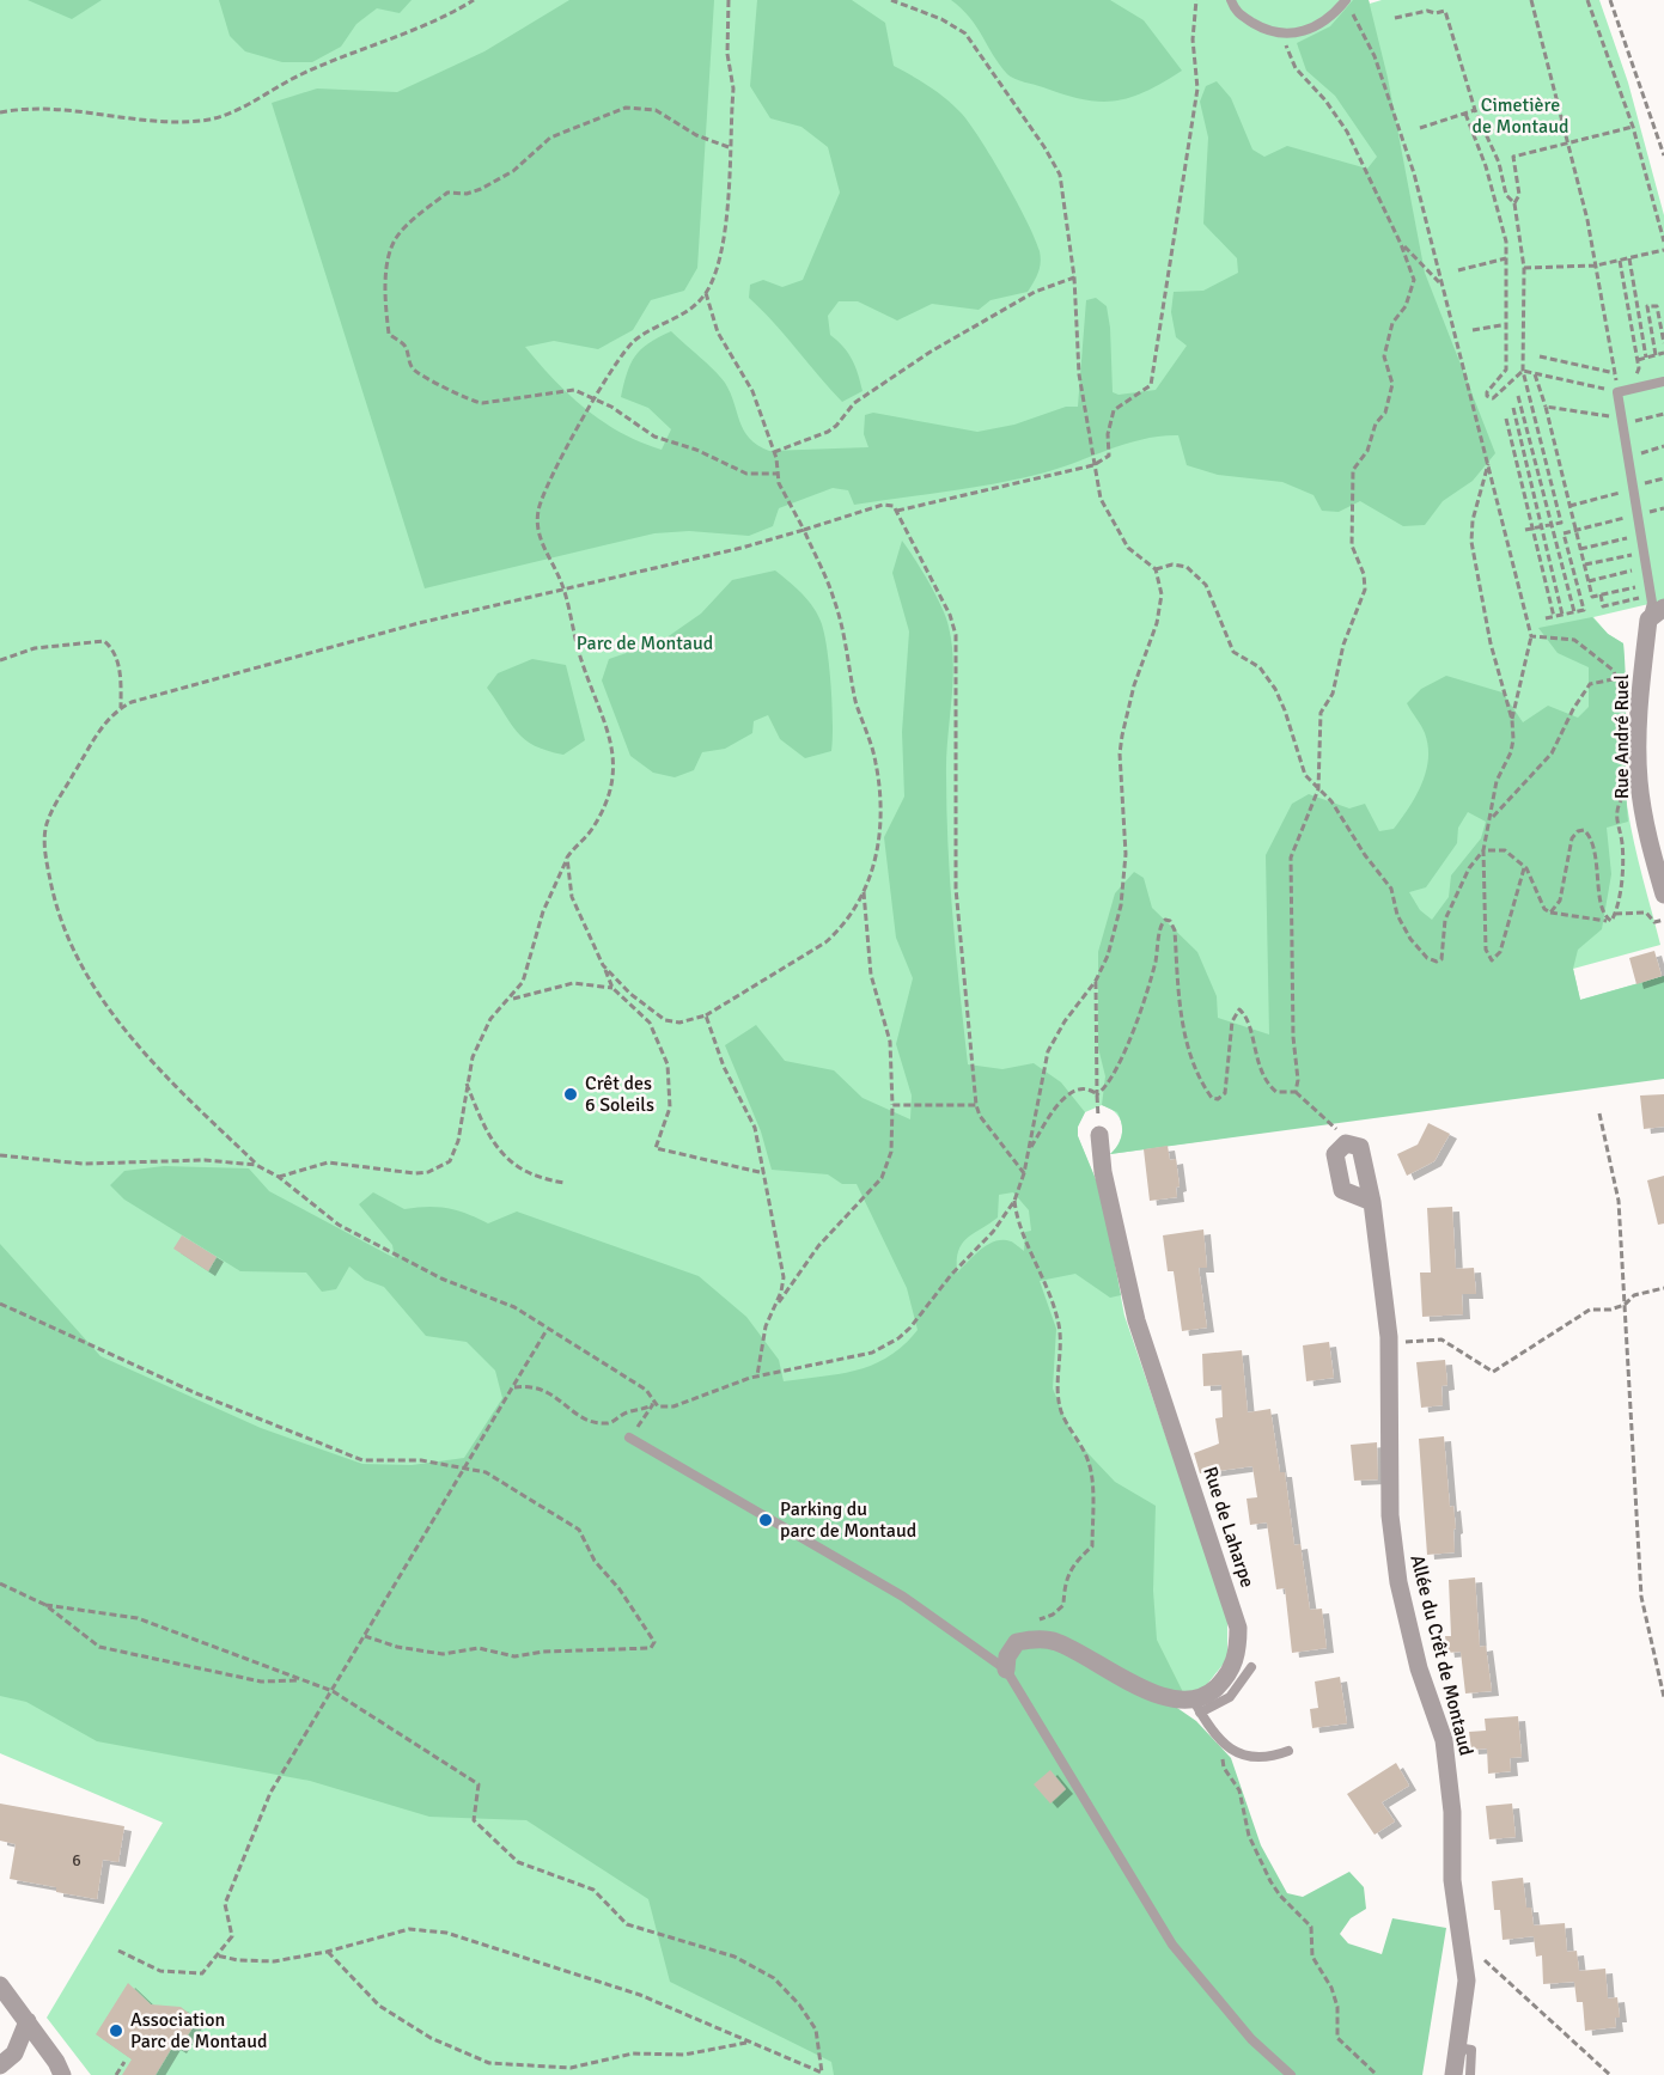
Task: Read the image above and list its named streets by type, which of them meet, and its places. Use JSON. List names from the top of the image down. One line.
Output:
{"streets":{"street":["Rue André Ruel","Rue de Laharpe","Allée du Crêt de Montaud"]},"parks":["Cimetière de Montaud","Parc de Montaud"],"places":["Crêt des 6 Soleils","Parking du parc de Montaud","Association Parc de Montaud"],"house_numbers":["6"]}
